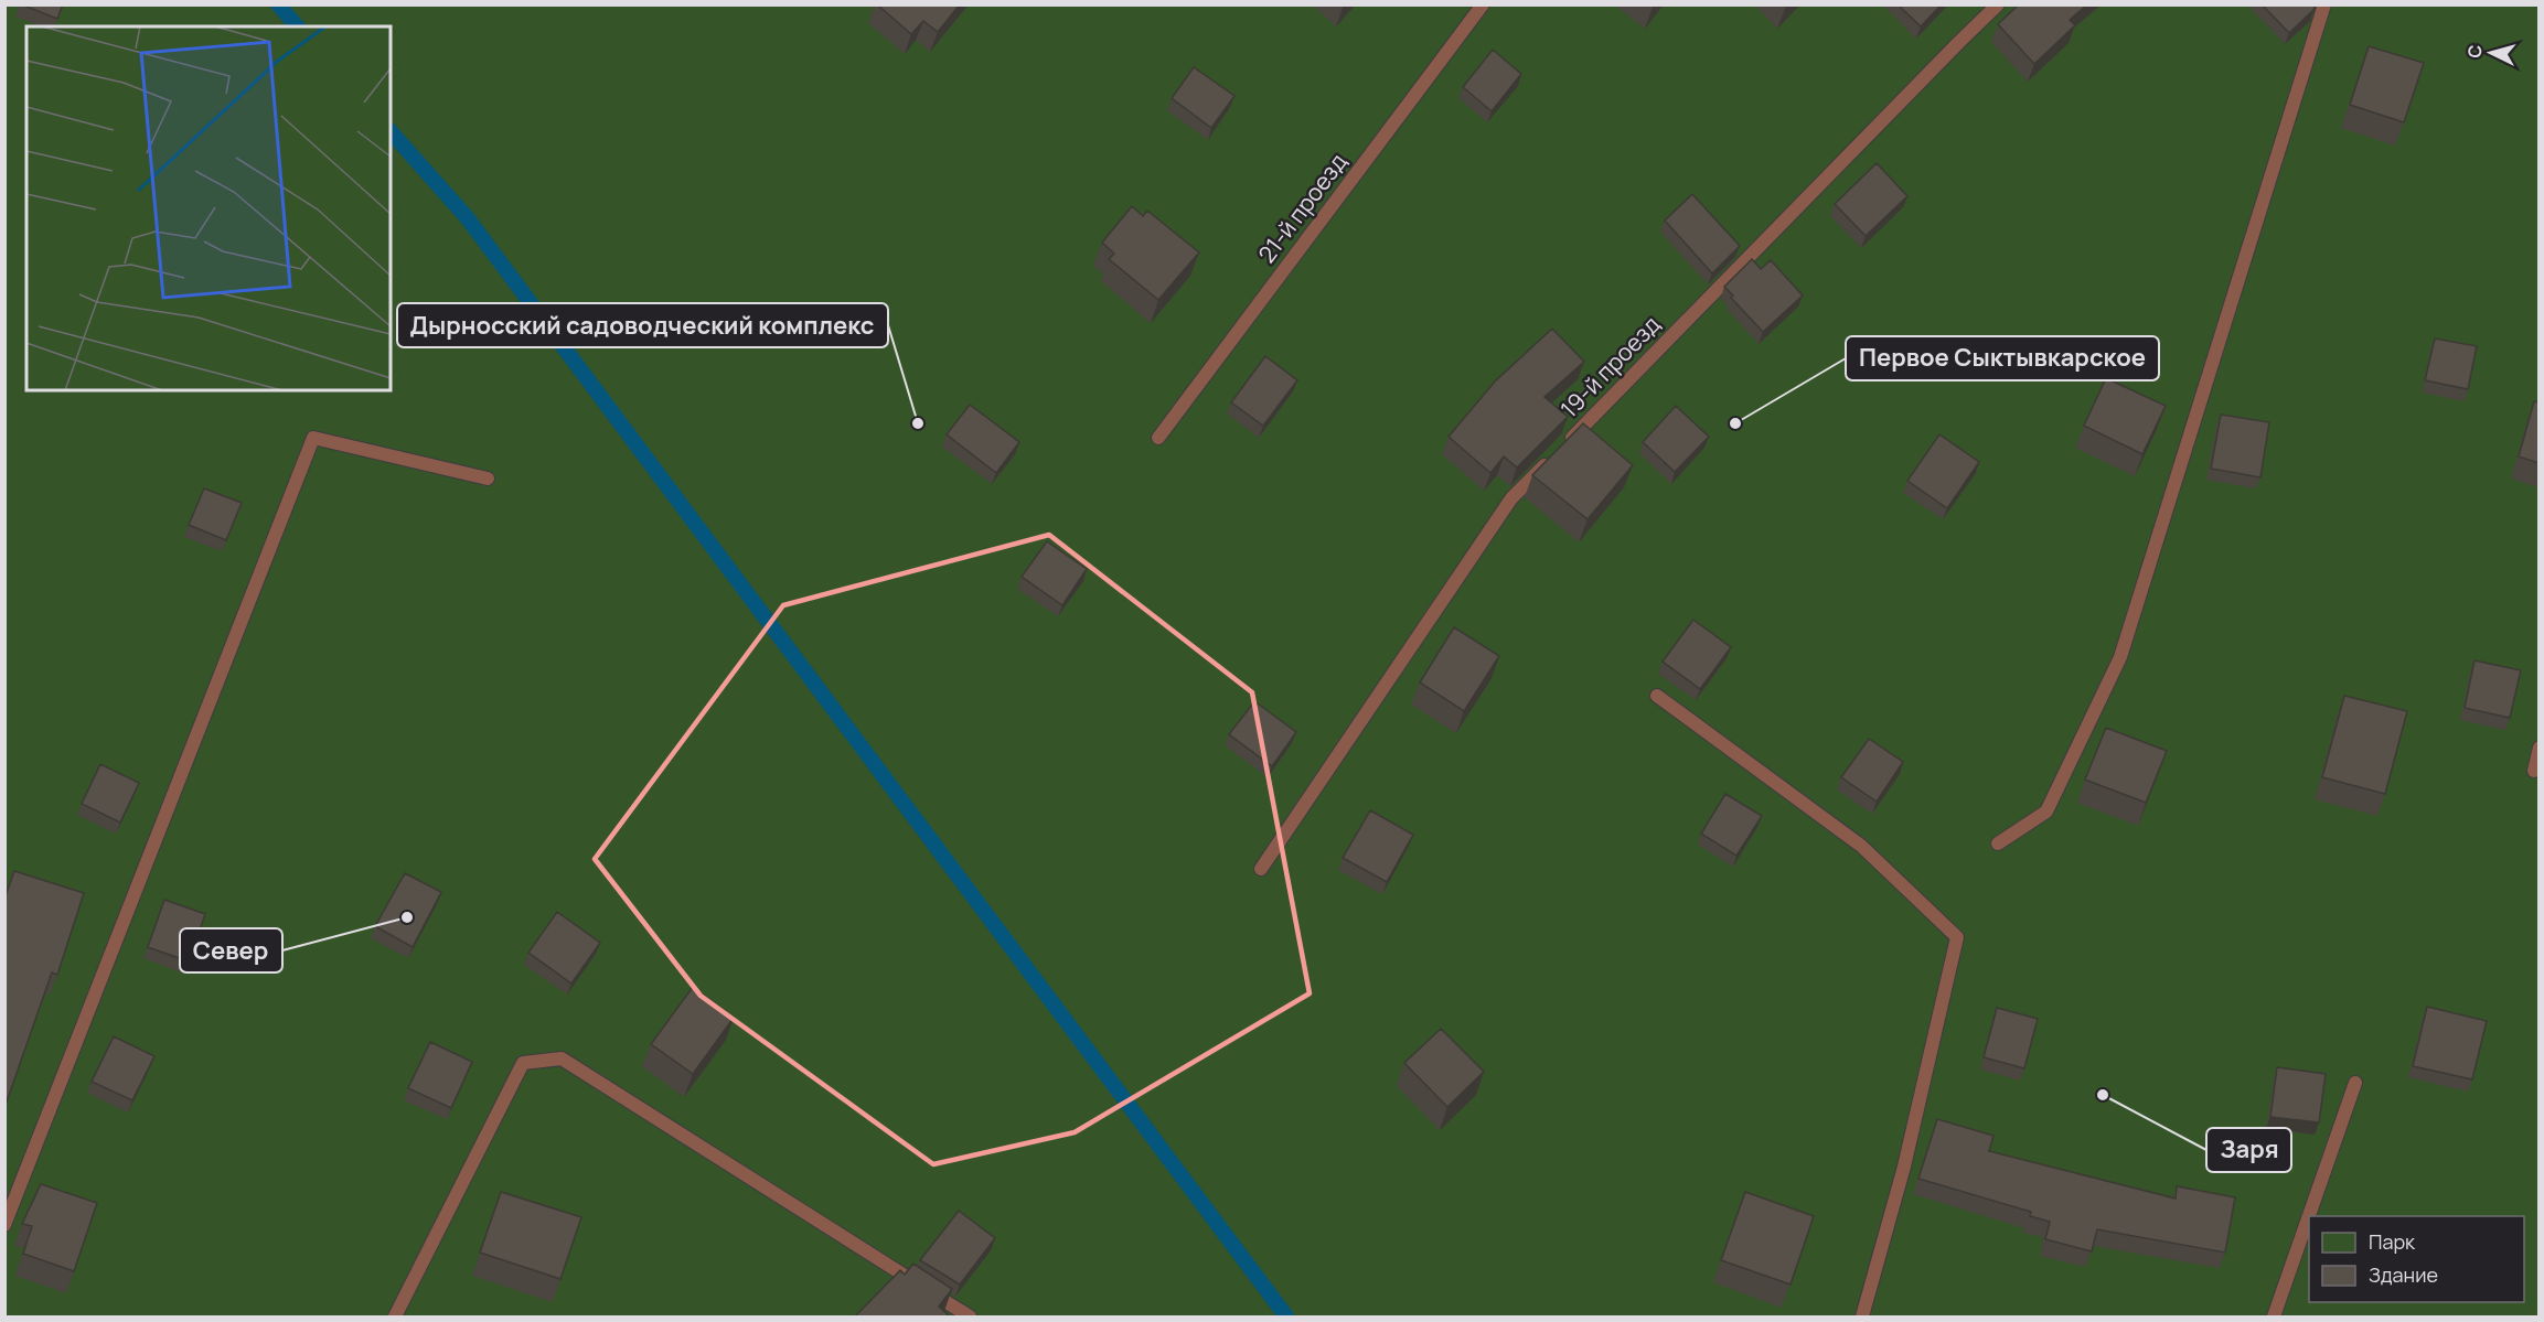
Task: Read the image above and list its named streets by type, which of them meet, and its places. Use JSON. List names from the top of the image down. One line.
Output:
{"streets":{"lane":["21-й проезд","19-й проезд"]},"places":["Дырносский садоводческий комплекс","Первое Сыктывкарское","Север","Заря"],"legend":["Парк","Здание"],"north":"left"}
